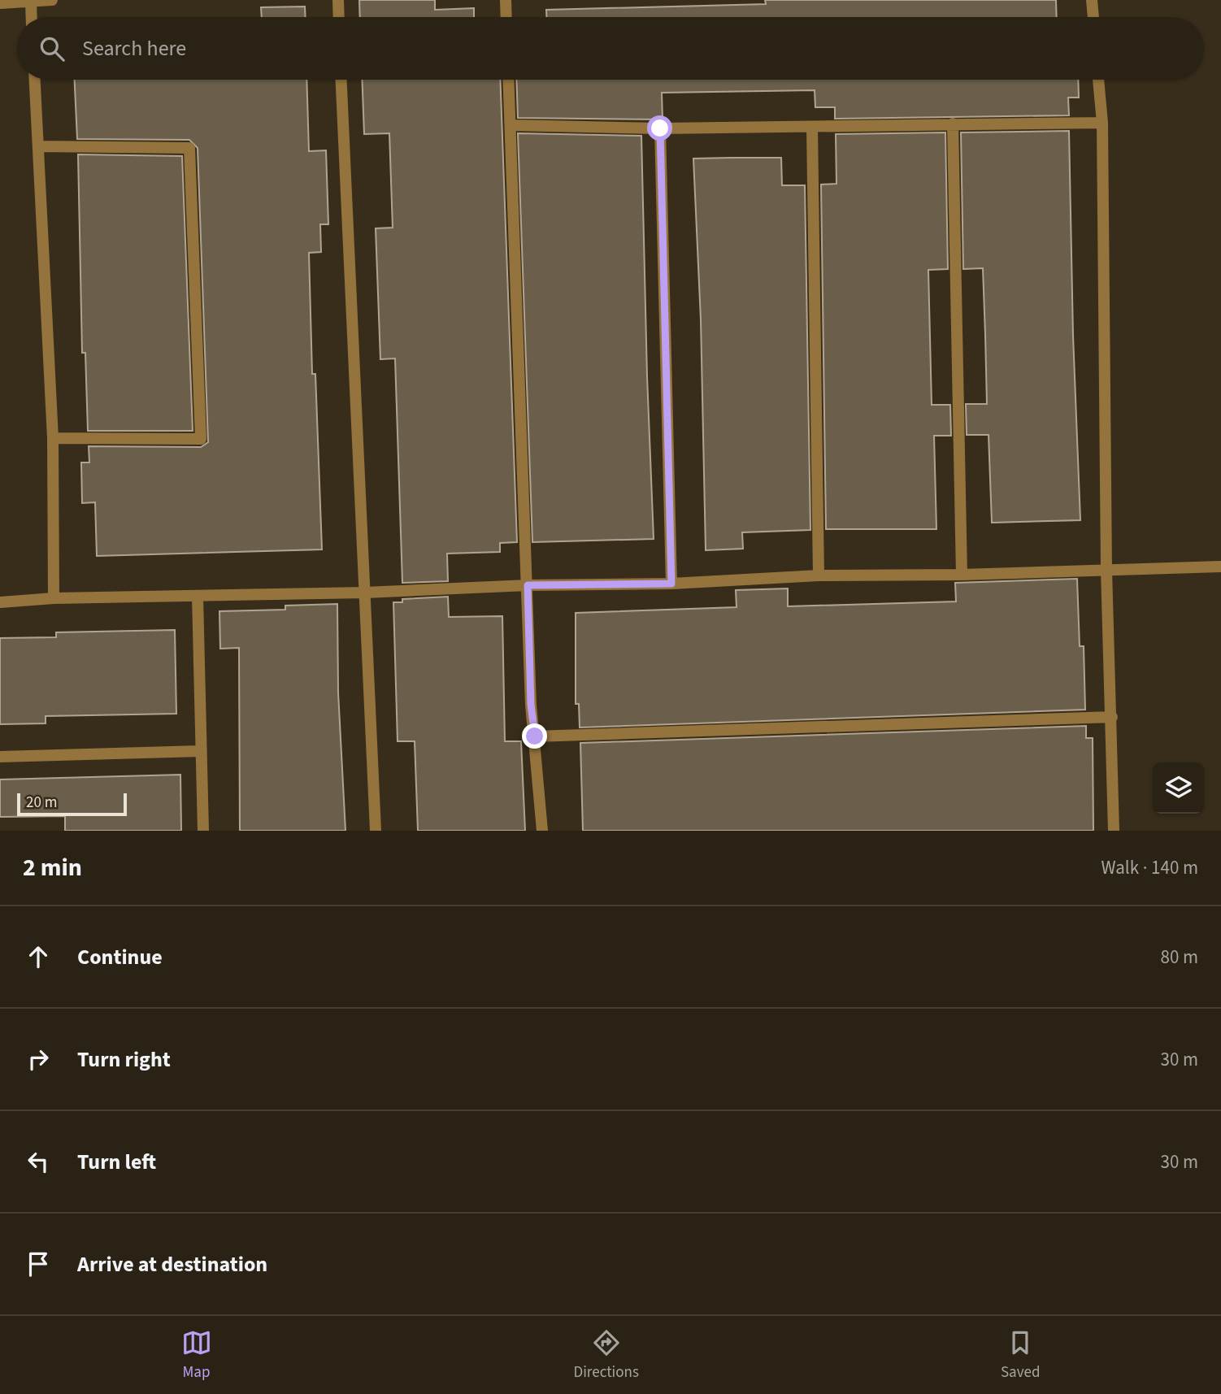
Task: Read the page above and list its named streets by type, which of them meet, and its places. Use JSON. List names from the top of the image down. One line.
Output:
{"scale_bar":"20 m","page":{"search":"Search here","scale":"20 m","heading":["2 min","Walk · 140 m"],"list":[["Continue","80 m"],["Turn right","30 m"],["Turn left","30 m"],"Arrive at destination"],"nav":["Map","Directions","Saved"]}}
